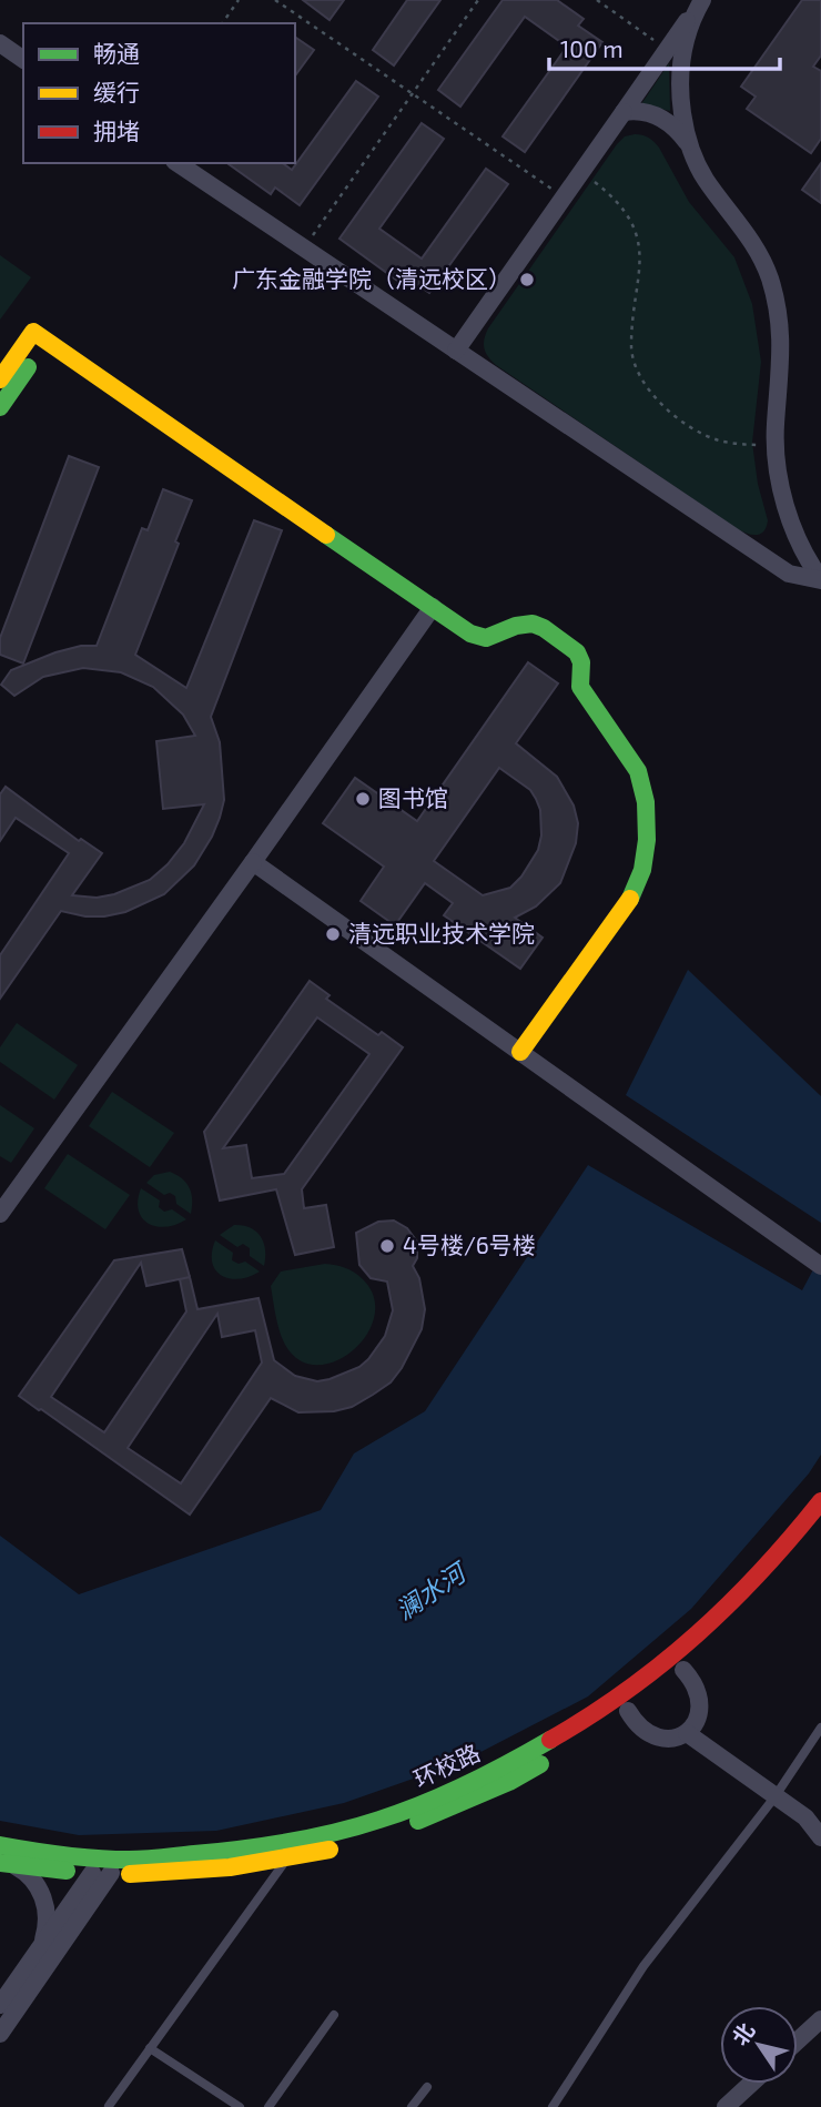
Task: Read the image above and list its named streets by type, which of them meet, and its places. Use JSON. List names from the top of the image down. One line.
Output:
{"streets":{"street":["环校路"]},"water":["澜水河"],"places":["广东金融学院（清远校区）","图书馆","清远职业技术学院","4号楼/6号楼"],"legend":["畅通","缓行","拥堵"],"scale_bar":"100 m","north":"top left"}
